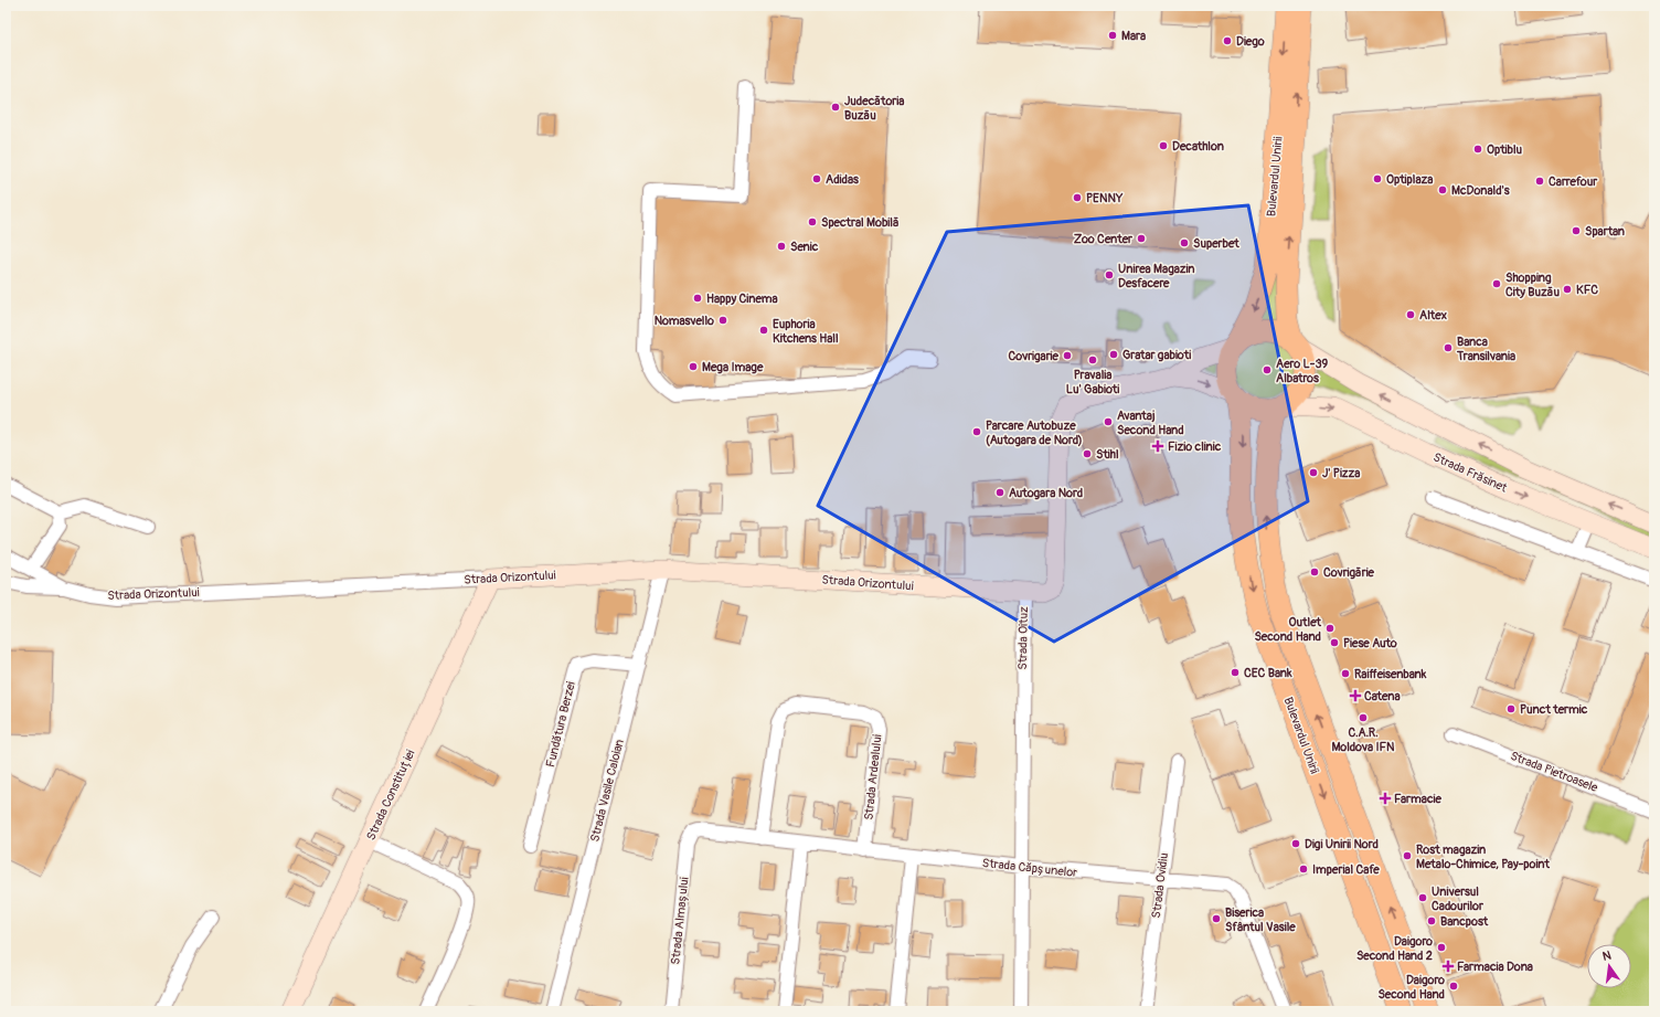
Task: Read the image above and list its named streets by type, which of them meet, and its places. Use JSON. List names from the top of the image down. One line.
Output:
{"streets":{"main road":["Bulevardul Unirii"],"street":["Strada Frăsinet","Strada Orizontului","Strada Oituz","Fundătura Berzei","Strada Pietroasele","Strada Ardealului","Strada Vasile Caloian","Strada Constituției","Strada Căpșunelor","Strada Ovidiu","Strada Almașului"]},"crossings":[["Bulevardul Unirii","Strada Frăsinet"],["Bulevardul Unirii","Strada Oituz"],["Strada Frăsinet","Strada Oituz"],["Strada Orizontului","Strada Oituz"],["Strada Orizontului","Strada Vasile Caloian"],["Strada Orizontului","Strada Constituției"],["Strada Oituz","Strada Căpșunelor"],["Fundătura Berzei","Strada Vasile Caloian"],["Strada Ardealului","Strada Căpșunelor"],["Strada Căpșunelor","Strada Ovidiu"],["Strada Căpșunelor","Strada Almașului"]],"places":{"other":["Mara","Diego","Judecătoria Buzău","Decathlon","Optiblu","Adidas","Optiplaza","Carrefour","McDonald's","PENNY","Spectral Mobilă","Spartan","Zoo Center","Superbet","Senic","Unirea Magazin Desfacere","Shopping City Buzău","KFC","Happy Cinema","Altex","Nomasvello","Euphoria Kitchens Hall","Banca Transilvania","Gratar gabioti","Covrigarie","Pravalia Lu' Gabioti","Mega Image","Aero L-39 Albatros","Avantaj Second Hand","Parcare Autobuze (Autogara de Nord)","Stihl","J' Pizza","Autogara Nord","Covrigărie","Outlet Second Hand","Piese Auto","CEC Bank","Raiffeisenbank","Punct termic","C.A.R. Moldova IFN","Digi Unirii Nord","Rost magazin Metalo-Chimice, Pay-point","Imperial Cafe","Universul Cadourilor","Biserica Sfântul Vasile","Bancpost","Daigoro Second Hand 2","Daigoro Second Hand"],"health":["Fizio clinic","Catena","Farmacie","Farmacia Dona"]},"north":"top"}
